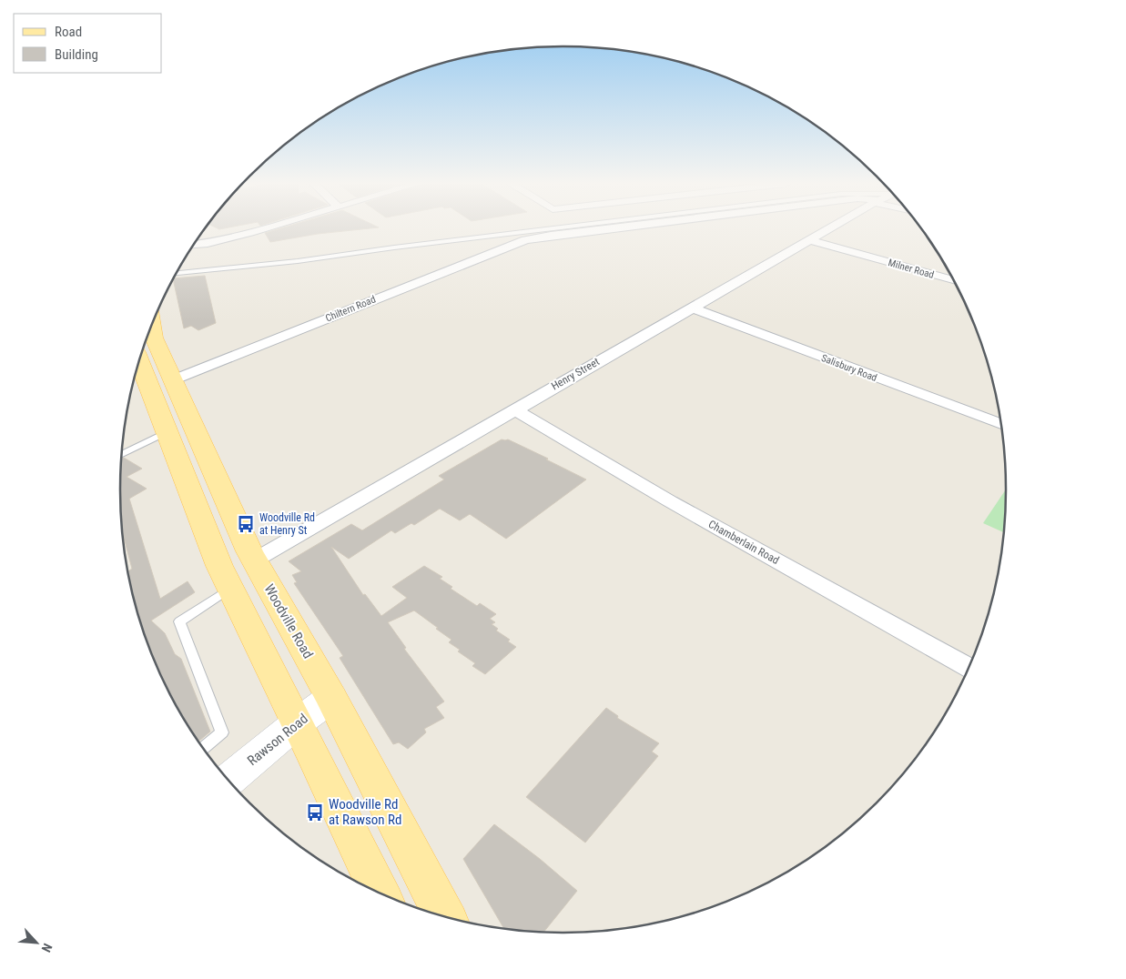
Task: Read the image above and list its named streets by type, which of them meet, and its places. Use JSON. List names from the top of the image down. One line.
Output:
{"streets":{"main road":["Woodville Road","Rawson Road"],"street":["Milner Road","Chiltern Road","Salisbury Road","Henry Street","Chamberlain Road"]},"crossings":[["Milner Road","Henry Street"],["Chiltern Road","Woodville Road"],["Salisbury Road","Henry Street"],["Henry Street","Chamberlain Road"],["Henry Street","Woodville Road"],["Woodville Road","Rawson Road"]],"places":{"bus stop":["Woodville Rd at Henry St","Woodville Rd at Rawson Rd"]},"legend":["Road","Building"],"north":"bottom right"}
